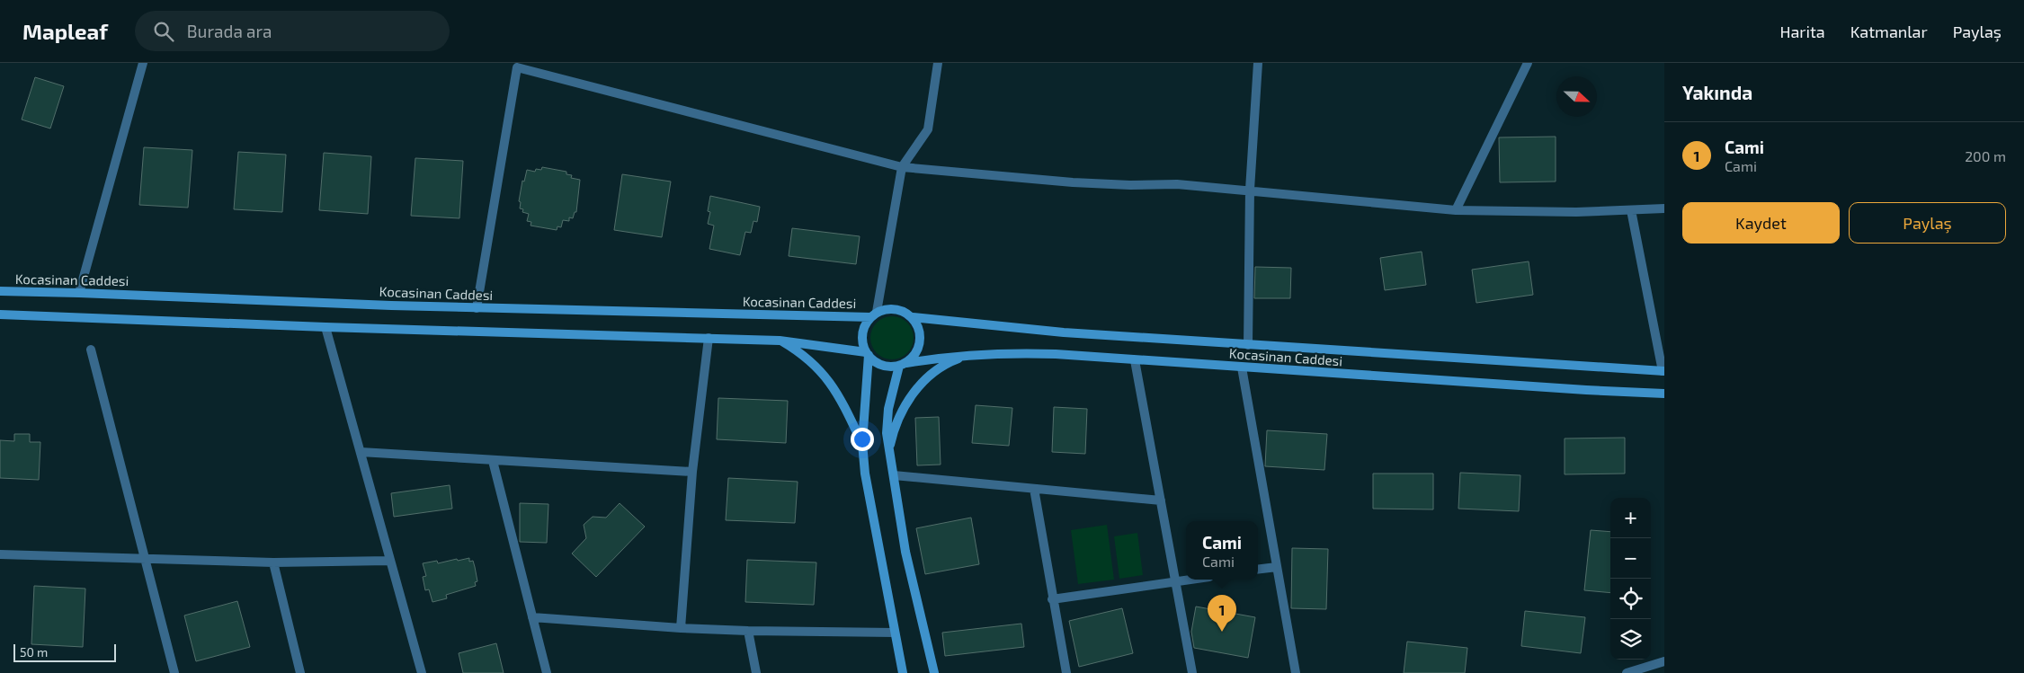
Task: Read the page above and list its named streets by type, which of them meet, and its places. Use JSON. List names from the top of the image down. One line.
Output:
{"streets":{"main road":["Kocasinan Caddesi"]},"scale_bar":"50 m","north":"right","page":{"header":"Mapleaf","search":"Burada ara","nav":["Harita","Katmanlar","Paylaş"],"heading":"Yakında","list":[{"mark":"1","name":"Cami","note":"Cami","value":"200 m"}],"buttons":["Kaydet","Paylaş"],"map_buttons":["+","−"],"popup":["Cami","Cami"],"pins":"1","scale":"50 m"}}
